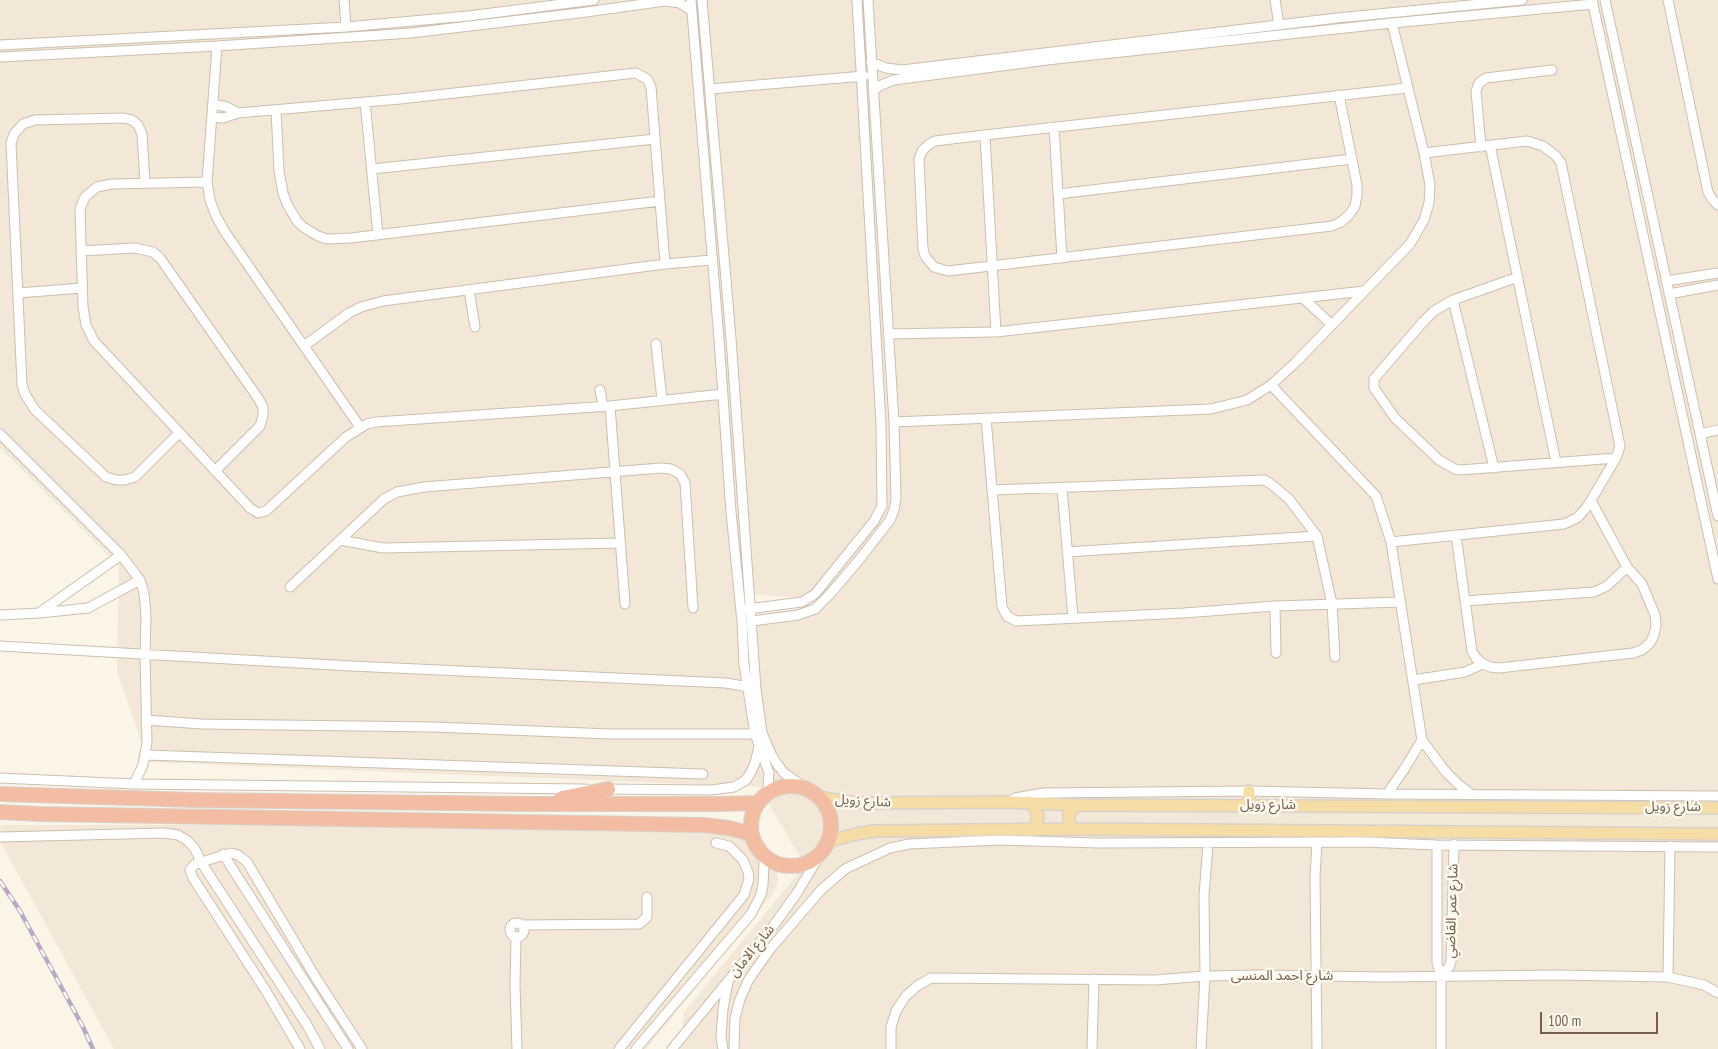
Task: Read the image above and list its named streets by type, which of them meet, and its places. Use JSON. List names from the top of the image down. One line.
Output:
{"streets":{"main road":["شارع زويل"],"street":["شارع عمر القاضي","شارع الامان","شارع احمد المنسى"]},"crossings":[["شارع زويل","شارع الامان"],["شارع عمر القاضي","شارع احمد المنسى"]],"scale_bar":"100 m"}
